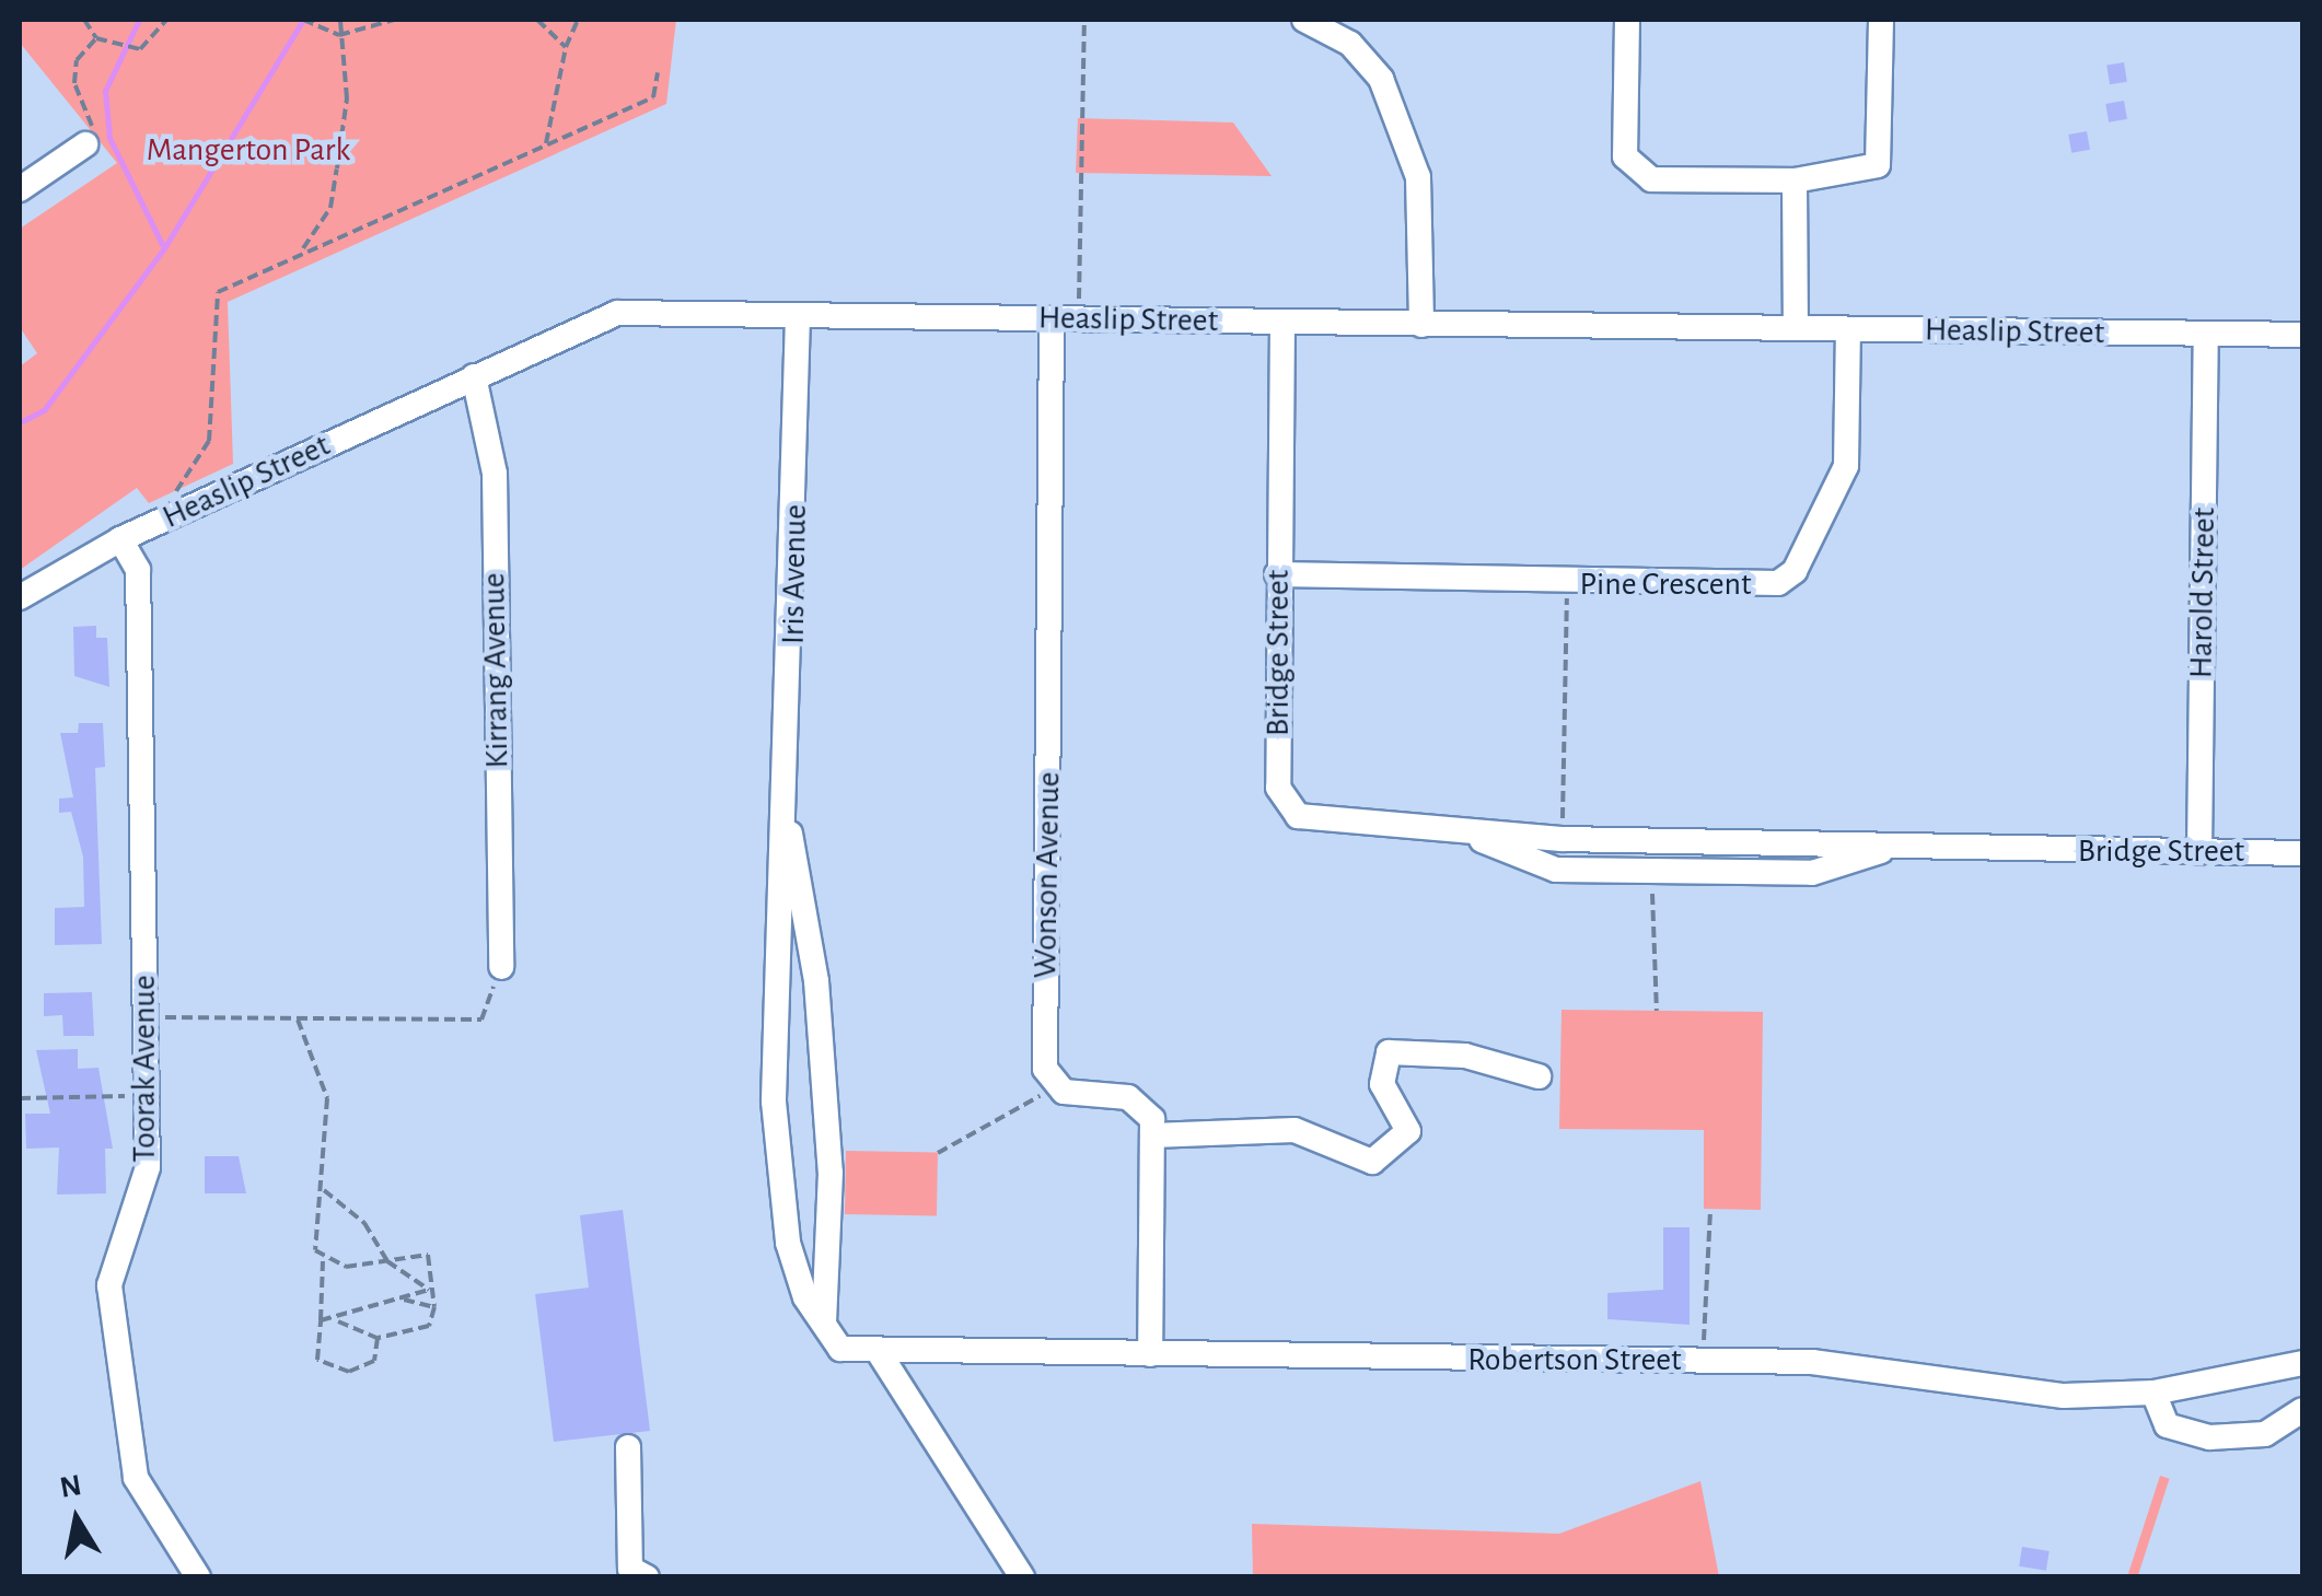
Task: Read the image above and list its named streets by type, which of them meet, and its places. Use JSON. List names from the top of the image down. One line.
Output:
{"streets":{"street":["Heaslip Street","Iris Avenue","Pine Crescent","Harold Street","Bridge Street","Kirrang Avenue","Wonson Avenue","Toorak Avenue","Robertson Street"]},"crossings":[["Heaslip Street","Iris Avenue"],["Heaslip Street","Pine Crescent"],["Heaslip Street","Harold Street"],["Heaslip Street","Bridge Street"],["Heaslip Street","Kirrang Avenue"],["Heaslip Street","Wonson Avenue"],["Heaslip Street","Toorak Avenue"],["Iris Avenue","Robertson Street"],["Pine Crescent","Bridge Street"],["Harold Street","Bridge Street"]],"parks":["Mangerton Park"],"north":"top"}
